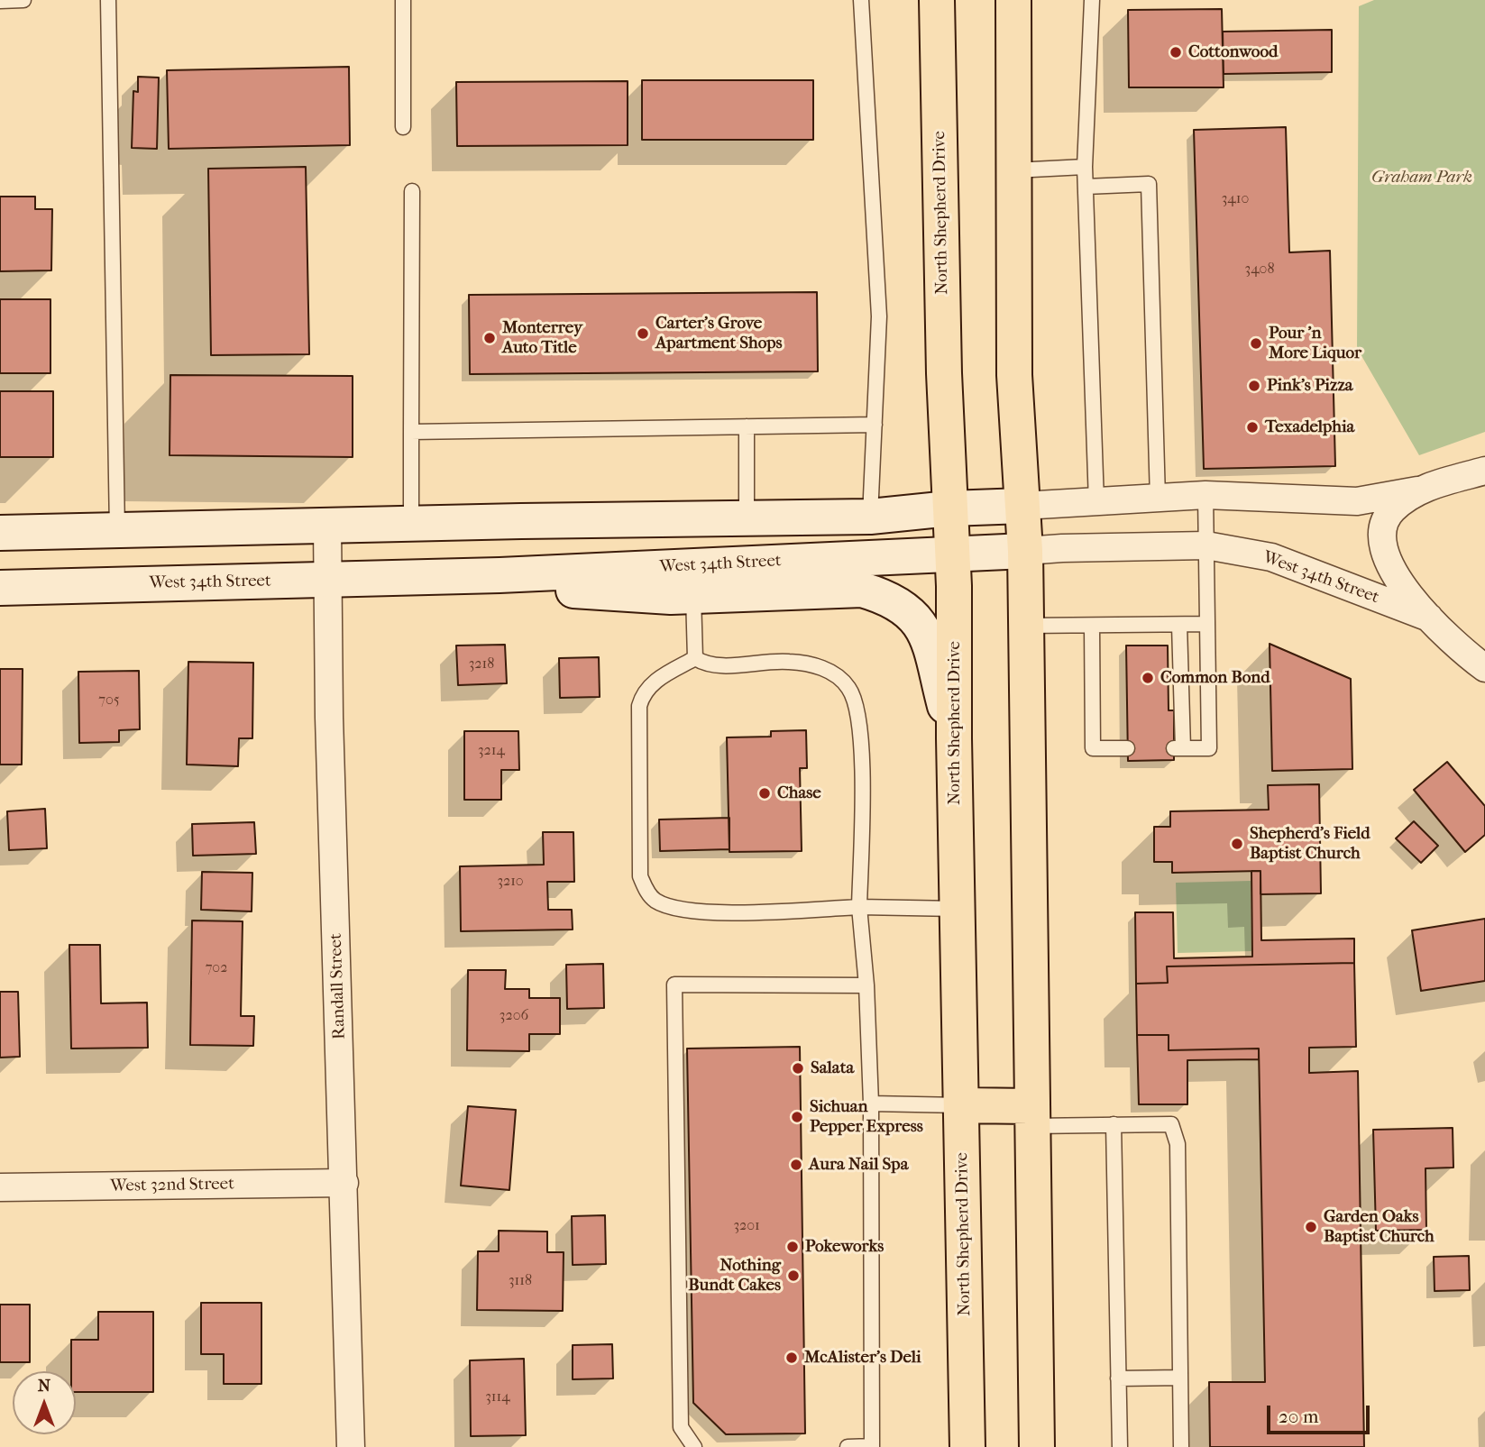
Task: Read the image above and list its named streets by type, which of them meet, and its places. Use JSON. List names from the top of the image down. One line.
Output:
{"streets":{"main road":["North Shepherd Drive","West 34th Street"],"street":["Randall Street","West 32nd Street"]},"crossings":[["North Shepherd Drive","West 34th Street"],["West 34th Street","Randall Street"],["Randall Street","West 32nd Street"]],"parks":["Graham Park"],"places":["Cottonwood","Carter's Grove Apartment Shops","Monterrey Auto Title","Pour 'n More Liquor","Pink's Pizza","Texadelphia","Common Bond","Chase","Shepherd's Field Baptist Church","Salata","Sichuan Pepper Express","Aura Nail Spa","Garden Oaks Baptist Church","Pokeworks","Nothing Bundt Cakes","McAlister's Deli"],"house_numbers":["3410","3408","3218","705","3214","3210","702","3206","3201","3118","3114"],"scale_bar":"20 m","north":"top"}
